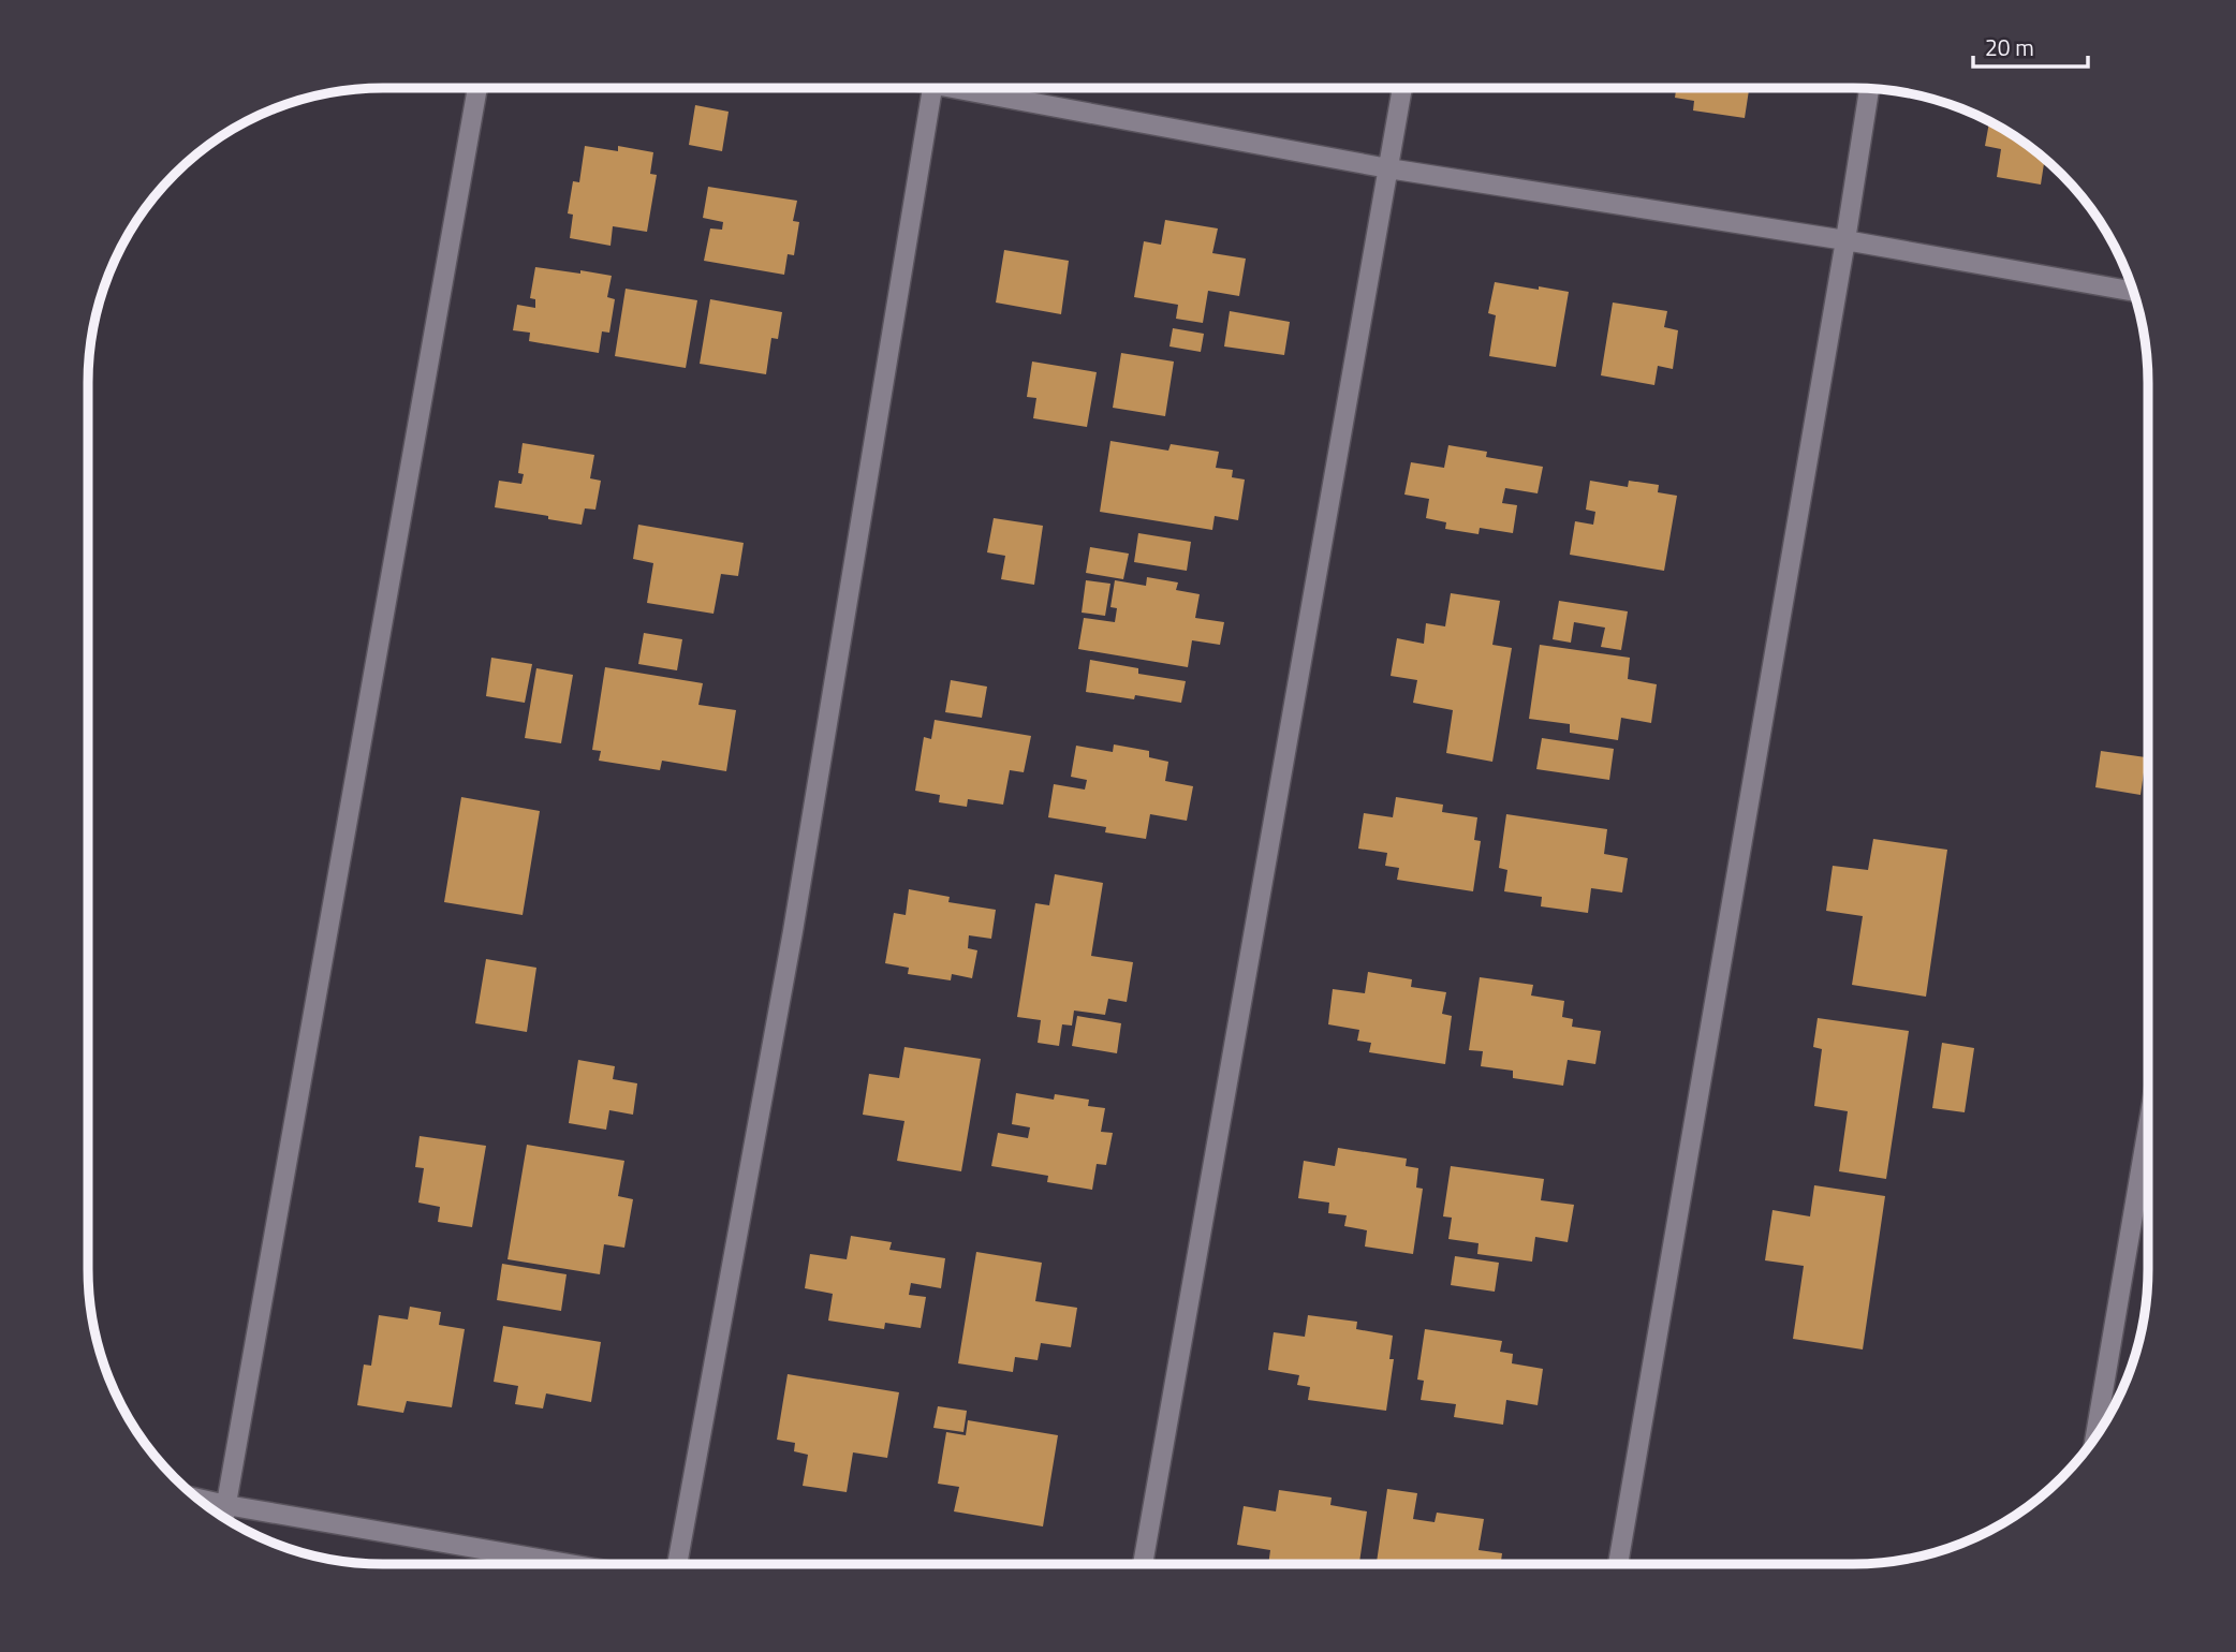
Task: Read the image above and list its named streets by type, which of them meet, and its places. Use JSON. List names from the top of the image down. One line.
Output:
{"scale_bar":"20 m"}
